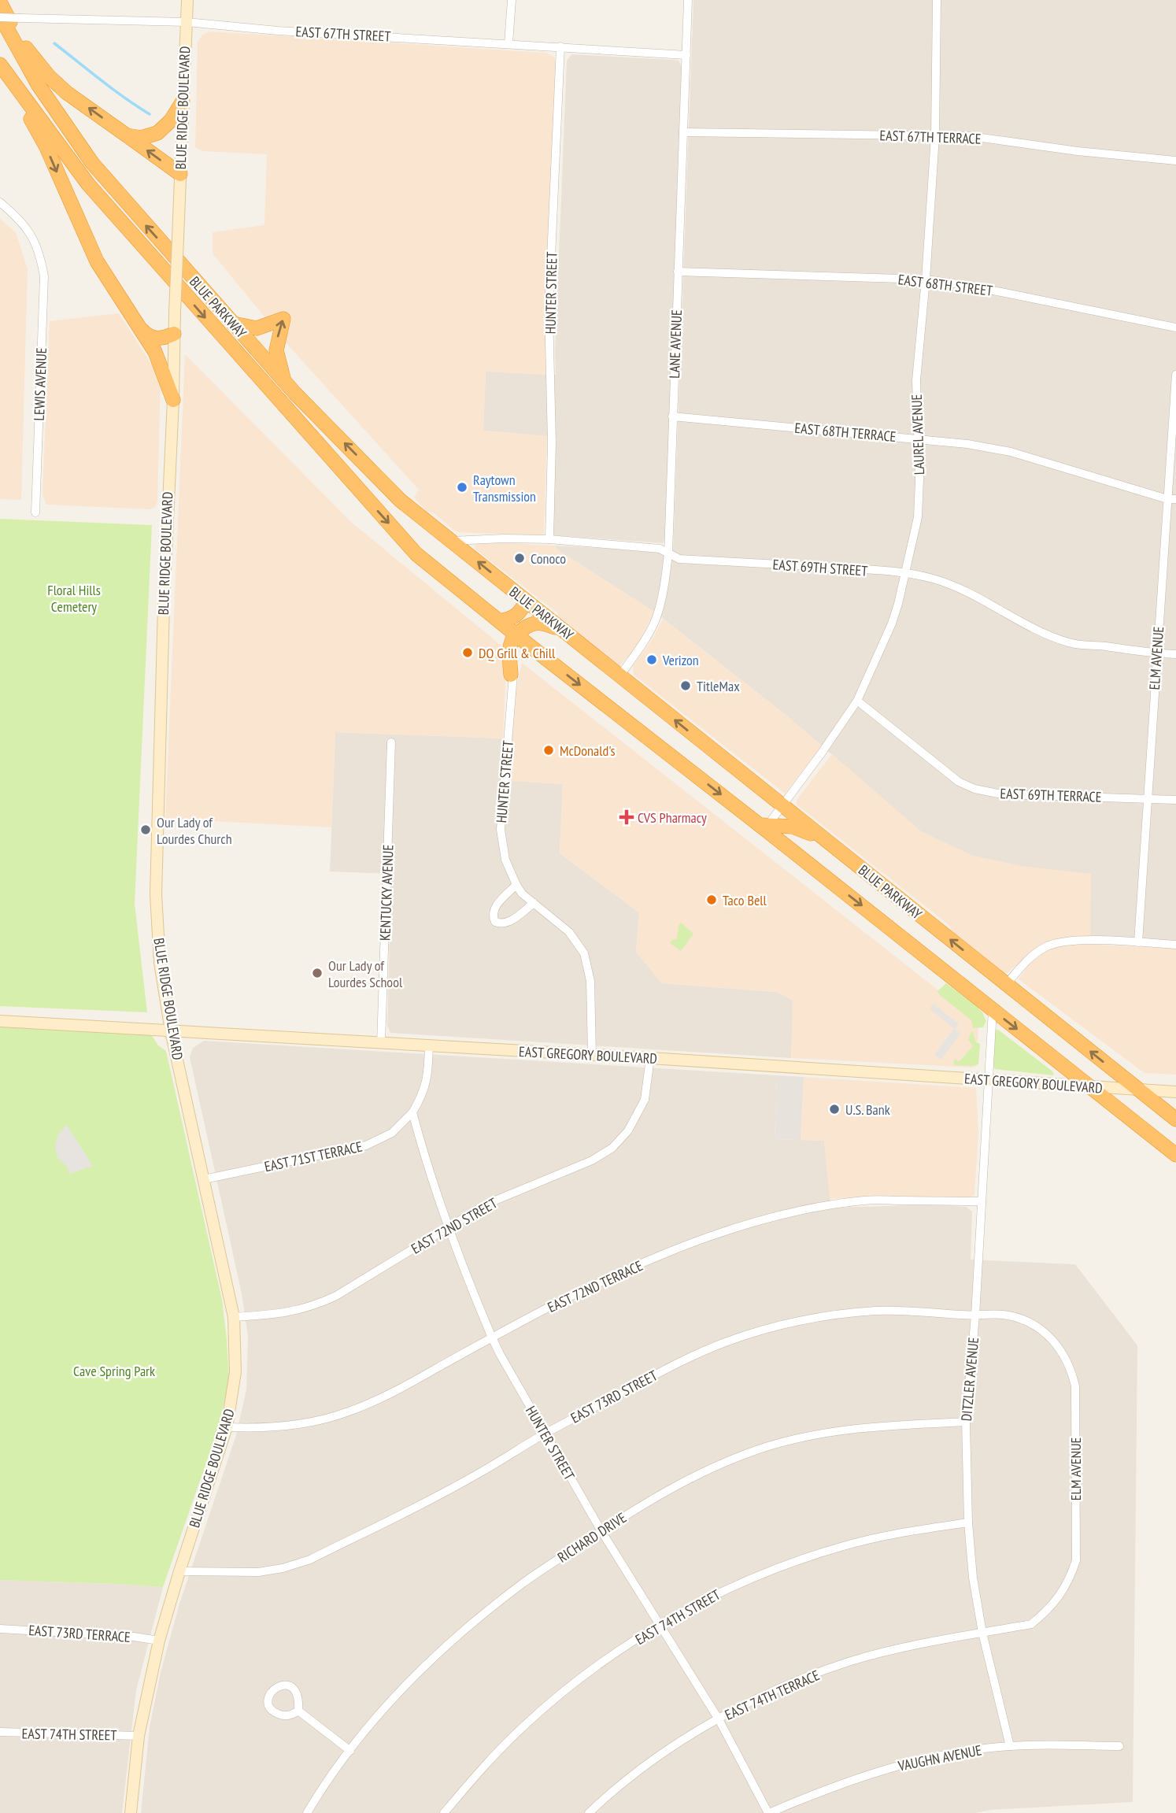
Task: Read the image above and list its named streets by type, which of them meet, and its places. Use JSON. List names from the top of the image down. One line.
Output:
{"streets":{"highway":["BLUE PARKWAY"],"main road":["BLUE RIDGE BOULEVARD","EAST GREGORY BOULEVARD"],"street":["EAST 67TH STREET","EAST 67TH TERRACE","EAST 68TH STREET","HUNTER STREET","LANE AVENUE","LEWIS AVENUE","EAST 68TH TERRACE","LAUREL AVENUE","EAST 69TH STREET","ELM AVENUE","EAST 69TH TERRACE","KENTUCKY AVENUE","EAST 71ST TERRACE","EAST 72ND STREET","EAST 72ND TERRACE","DITZLER AVENUE","EAST 73RD STREET","RICHARD DRIVE","EAST 74TH STREET","EAST 73RD TERRACE","EAST 74TH TERRACE","VAUGHN AVENUE"]},"crossings":[["EAST 67TH STREET","BLUE RIDGE BOULEVARD"],["EAST 67TH STREET","HUNTER STREET"],["EAST 67TH STREET","BLUE PARKWAY"],["EAST 67TH STREET","LANE AVENUE"],["BLUE RIDGE BOULEVARD","EAST GREGORY BOULEVARD"],["BLUE RIDGE BOULEVARD","EAST 71ST TERRACE"],["BLUE RIDGE BOULEVARD","EAST 72ND STREET"],["BLUE RIDGE BOULEVARD","EAST 72ND TERRACE"],["BLUE RIDGE BOULEVARD","EAST 73RD STREET"],["BLUE RIDGE BOULEVARD","EAST 74TH STREET"],["BLUE RIDGE BOULEVARD","EAST 73RD TERRACE"],["EAST 67TH TERRACE","LANE AVENUE"],["EAST 67TH TERRACE","LAUREL AVENUE"],["EAST 68TH STREET","LANE AVENUE"],["EAST 68TH STREET","LAUREL AVENUE"],["HUNTER STREET","EAST 69TH STREET"],["HUNTER STREET","EAST GREGORY BOULEVARD"],["HUNTER STREET","EAST 71ST TERRACE"],["HUNTER STREET","EAST 72ND STREET"],["HUNTER STREET","EAST 72ND TERRACE"],["HUNTER STREET","EAST 73RD STREET"],["HUNTER STREET","RICHARD DRIVE"],["HUNTER STREET","EAST 74TH STREET"],["HUNTER STREET","EAST 74TH TERRACE"],["HUNTER STREET","VAUGHN AVENUE"],["BLUE PARKWAY","LANE AVENUE"],["BLUE PARKWAY","LAUREL AVENUE"],["BLUE PARKWAY","EAST 69TH STREET"],["BLUE PARKWAY","EAST GREGORY BOULEVARD"],["BLUE PARKWAY","DITZLER AVENUE"],["LANE AVENUE","EAST 68TH TERRACE"],["LANE AVENUE","EAST 69TH STREET"],["EAST 68TH TERRACE","LAUREL AVENUE"],["EAST 68TH TERRACE","ELM AVENUE"],["LAUREL AVENUE","EAST 69TH STREET"],["LAUREL AVENUE","EAST 69TH TERRACE"],["EAST 69TH STREET","ELM AVENUE"],["ELM AVENUE","EAST 69TH TERRACE"],["ELM AVENUE","DITZLER AVENUE"],["ELM AVENUE","EAST 73RD STREET"],["ELM AVENUE","EAST 74TH TERRACE"],["KENTUCKY AVENUE","EAST GREGORY BOULEVARD"],["EAST GREGORY BOULEVARD","EAST 72ND STREET"],["EAST GREGORY BOULEVARD","DITZLER AVENUE"],["EAST 72ND TERRACE","DITZLER AVENUE"],["DITZLER AVENUE","EAST 73RD STREET"],["DITZLER AVENUE","RICHARD DRIVE"],["DITZLER AVENUE","EAST 74TH STREET"],["DITZLER AVENUE","EAST 74TH TERRACE"],["DITZLER AVENUE","VAUGHN AVENUE"]],"parks":["Floral Hills Cemetery","Cave Spring Park"],"places":{"other":["Raytown Transmission","Conoco","DQ Grill & Chill","Verizon","TitleMax","McDonald's","Our Lady of Lourdes Church","Taco Bell","Our Lady of Lourdes School","U.S. Bank"],"health":["CVS Pharmacy"]}}
